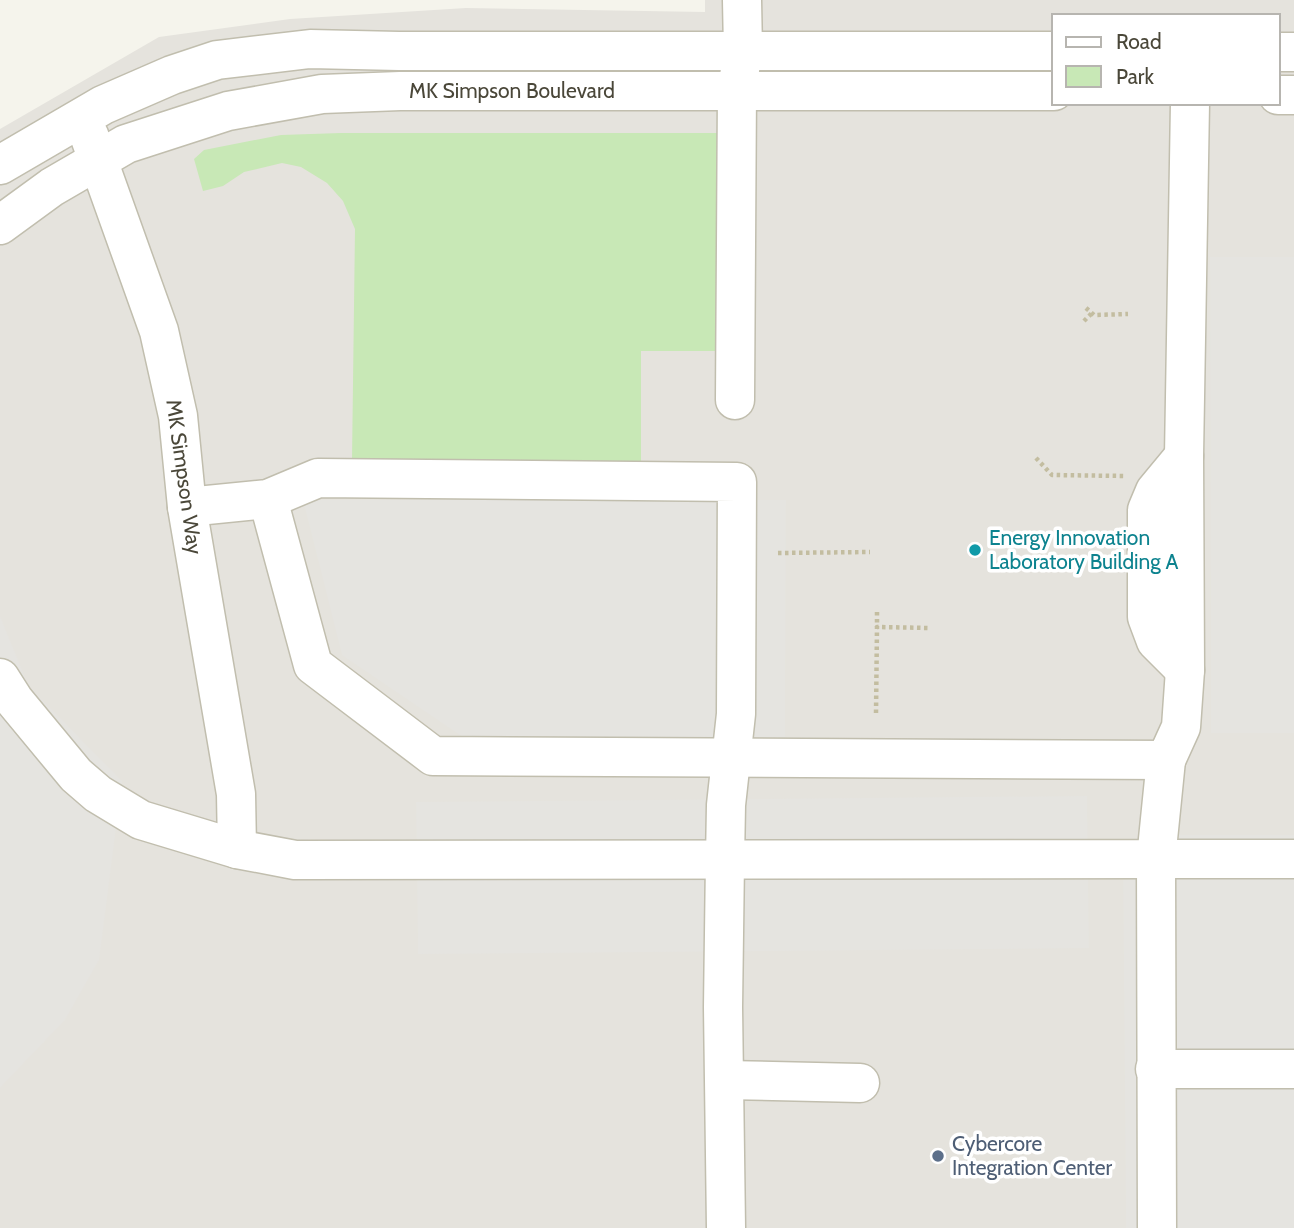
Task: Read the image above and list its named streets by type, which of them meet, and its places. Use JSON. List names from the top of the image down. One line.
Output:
{"streets":{"street":["MK Simpson Boulevard","MK Simpson Way"]},"crossings":[["MK Simpson Boulevard","MK Simpson Way"]],"places":["Energy Innovation Laboratory Building A","Cybercore Integration Center"],"legend":["Road","Park"]}
